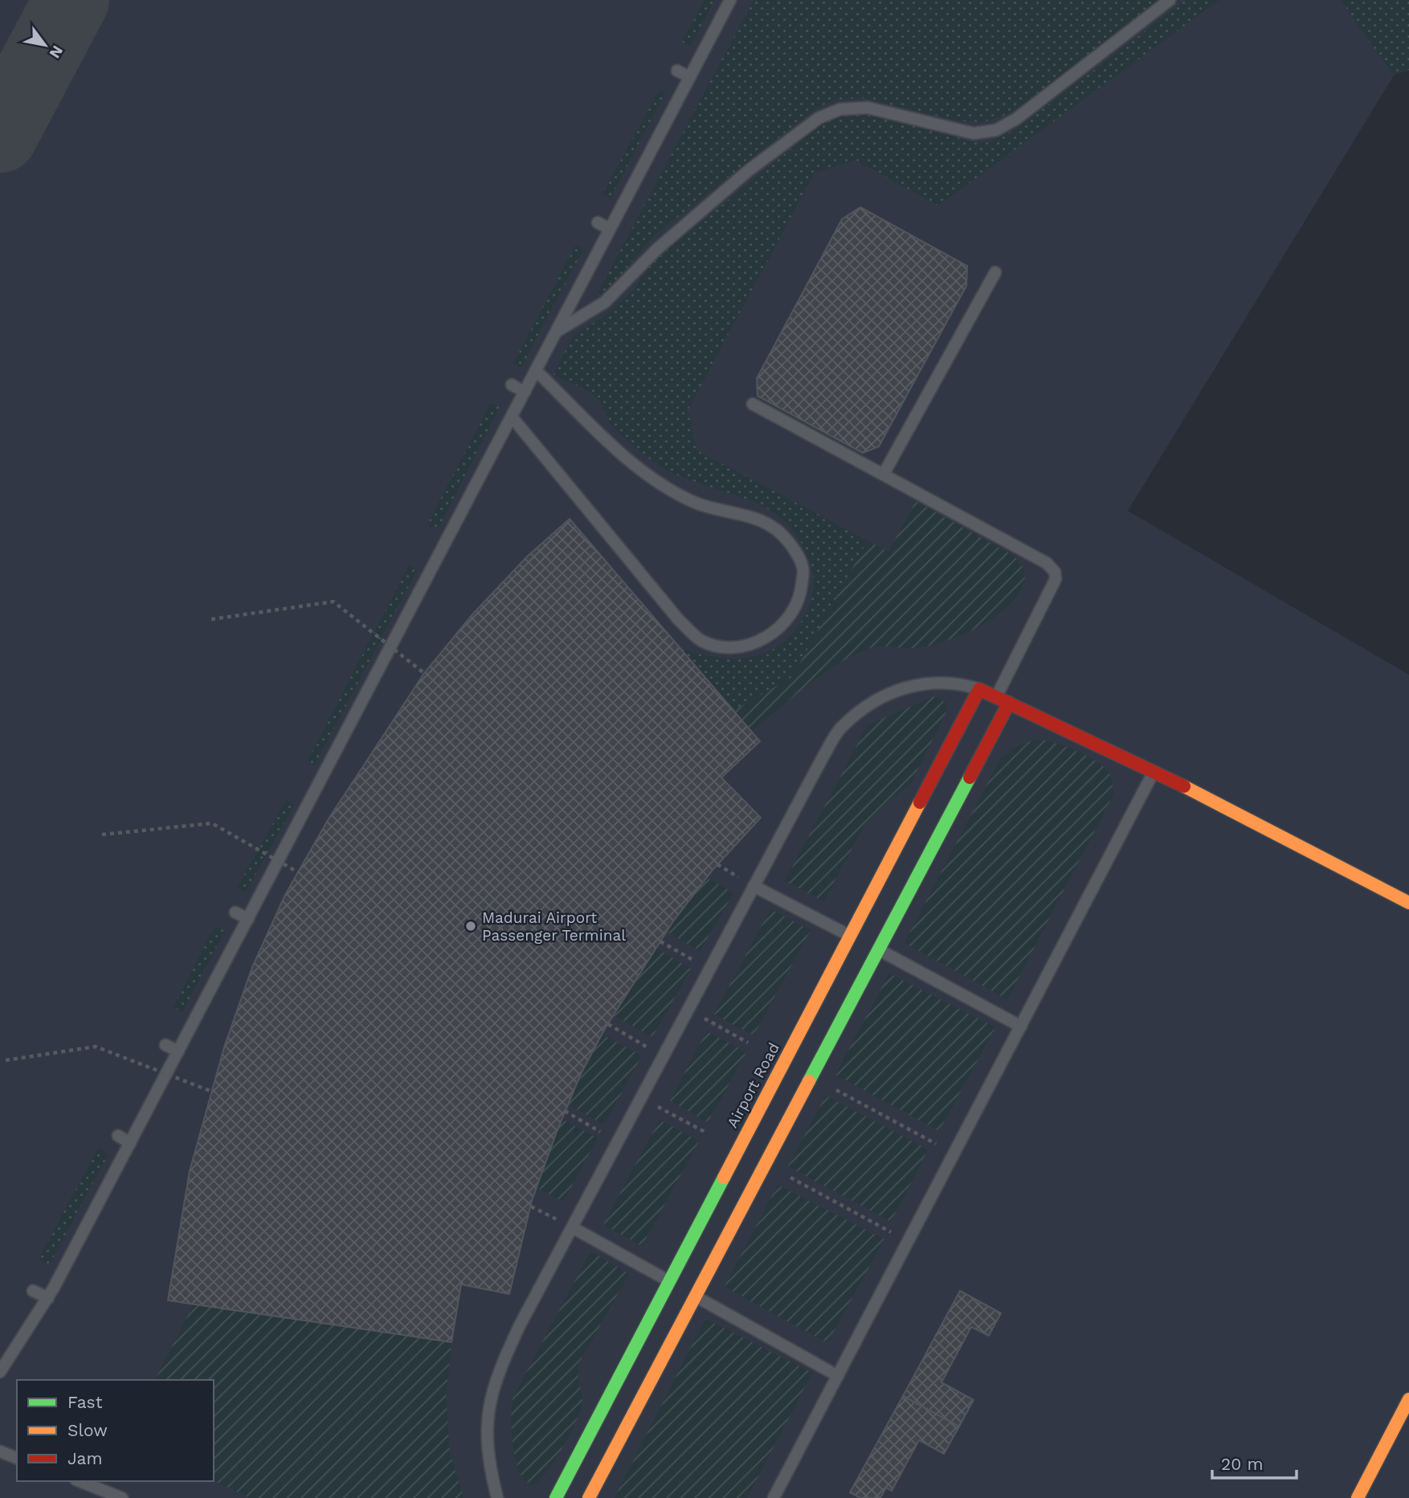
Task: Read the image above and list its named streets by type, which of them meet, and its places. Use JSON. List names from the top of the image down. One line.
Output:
{"streets":{"main road":["Airport Road"]},"places":["Madurai Airport Passenger Terminal"],"legend":["Fast","Slow","Jam"],"scale_bar":"20 m","north":"bottom right"}
